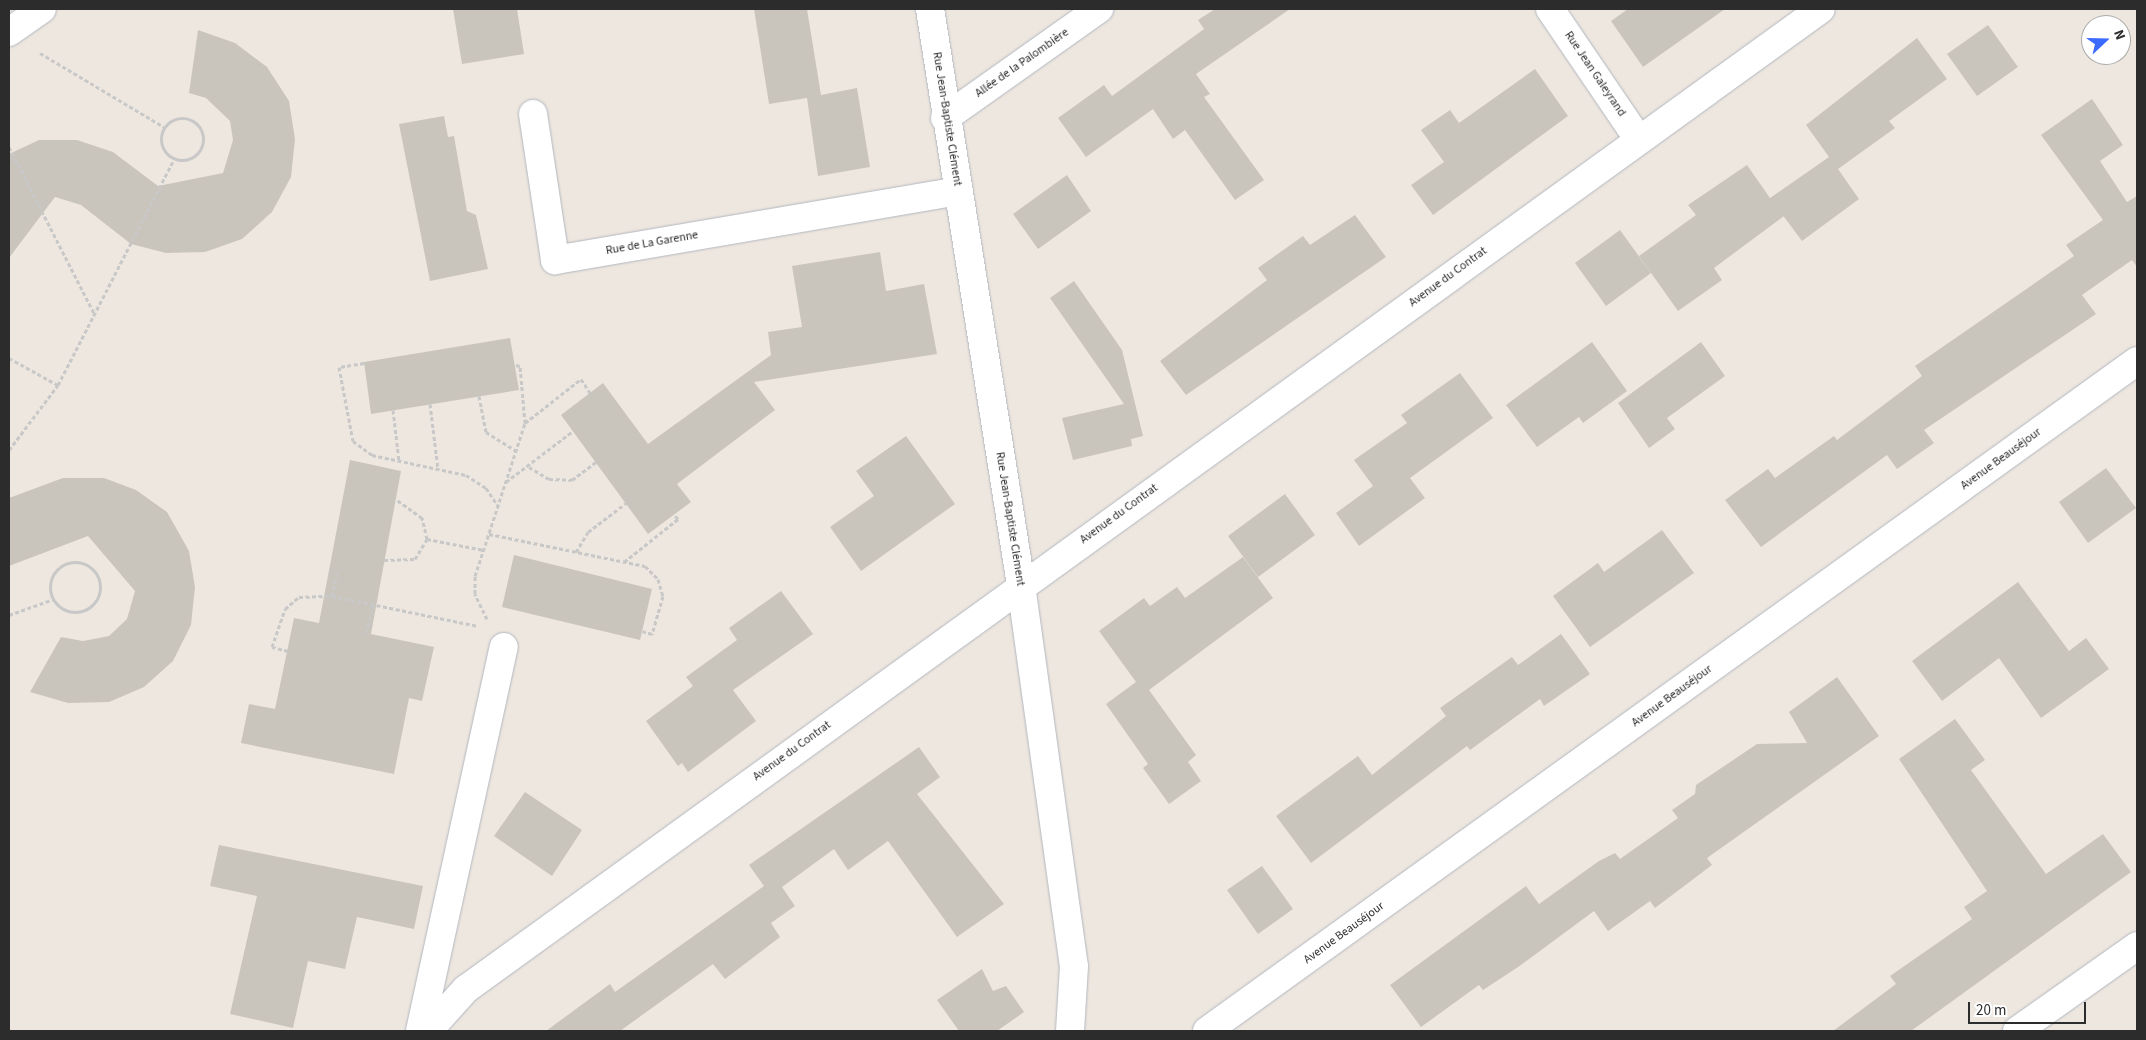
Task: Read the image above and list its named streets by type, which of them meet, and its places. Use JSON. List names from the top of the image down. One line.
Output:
{"streets":{"street":["Allée de la Palombière","Rue Jean Galeyrand","Rue Jean-Baptiste Clément","Rue de La Garenne","Avenue du Contrat","Avenue Beauséjour"]},"crossings":[["Allée de la Palombière","Rue Jean-Baptiste Clément"],["Rue Jean Galeyrand","Avenue du Contrat"],["Rue Jean-Baptiste Clément","Rue de La Garenne"],["Rue Jean-Baptiste Clément","Avenue du Contrat"]],"scale_bar":"20 m","north":"right"}
